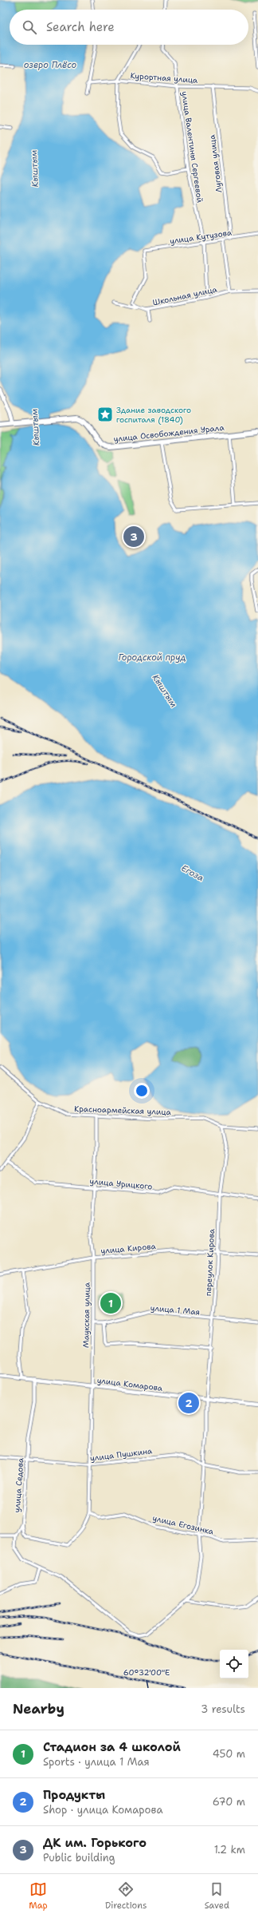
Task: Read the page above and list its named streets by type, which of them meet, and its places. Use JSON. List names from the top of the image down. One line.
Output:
{"streets":{"main road":["улица Освобождения Урала"],"street":["Курортная улица","улица Валентины Сергеевой","Луговая улица","улица Кутузова","Школьная улица","Красноармейская улица","улица Урицкого","улица Кирова","переулок Кирова","улица 1 Мая","Маукская улица","улица Комарова","улица Пушкина","улица Седова","улица Егозинка"]},"crossings":[["Курортная улица","улица Валентины Сергеевой"],["Курортная улица","Луговая улица"],["улица Валентины Сергеевой","улица Кутузова"],["улица Валентины Сергеевой","Школьная улица"],["Луговая улица","улица Кутузова"],["улица Кутузова","Школьная улица"],["Красноармейская улица","переулок Кирова"],["Красноармейская улица","Маукская улица"],["улица Урицкого","переулок Кирова"],["улица Урицкого","Маукская улица"],["улица Кирова","переулок Кирова"],["улица Кирова","Маукская улица"],["переулок Кирова","улица 1 Мая"],["переулок Кирова","улица Комарова"],["переулок Кирова","улица Пушкина"],["улица 1 Мая","Маукская улица"],["Маукская улица","улица Комарова"],["Маукская улица","улица Пушкина"],["Маукская улица","улица Егозинка"],["улица Комарова","улица Седова"],["улица Пушкина","улица Седова"]],"water":["озеро Плёсо","Кыштым","Городской пруд","Егоза"],"places":{"place":["Здание заводского госпиталя (1840)"]},"page":{"search":"Search here","pins":["3","1","2"],"heading":["Nearby","3 results"],"list":[{"mark":"1","name":"Стадион за 4 школой","note":"Sports · улица 1 Мая","value":"450 m"},{"mark":"2","name":"Продукты","note":"Shop · улица Комарова","value":"670 m"},{"mark":"3","name":"ДК им. Горького","note":"Public building","value":"1.2 km"}],"nav":["Map","Directions","Saved"]},"coordinates":["60°32'00\"E"]}
